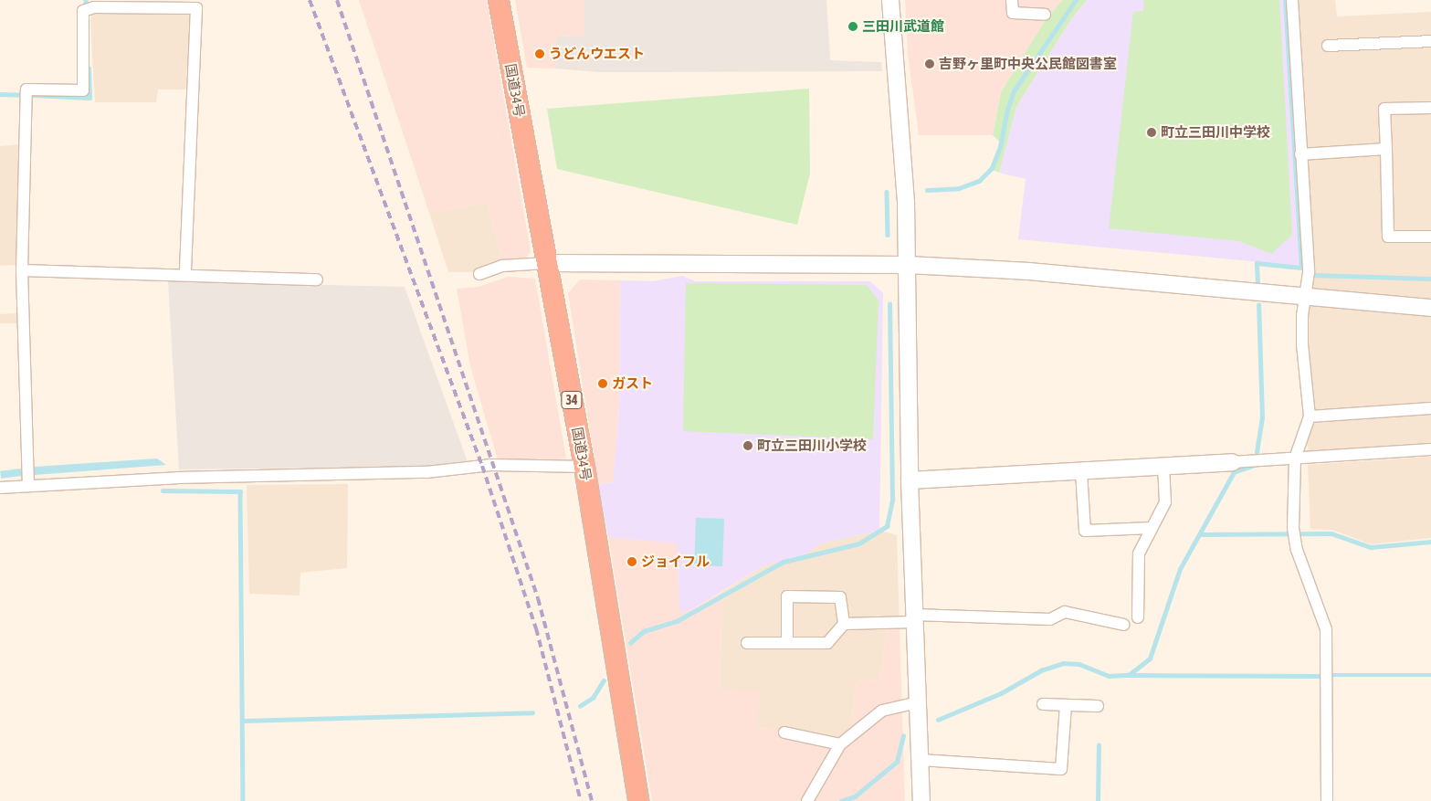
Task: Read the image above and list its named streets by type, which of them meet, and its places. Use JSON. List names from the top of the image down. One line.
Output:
{"streets":{"highway":["国道34号","34"]},"places":["三田川武道館","うどんウエスト","吉野ヶ里町中央公民館図書室","町立三田川中学校","ガスト","町立三田川小学校","ジョイフル"]}
